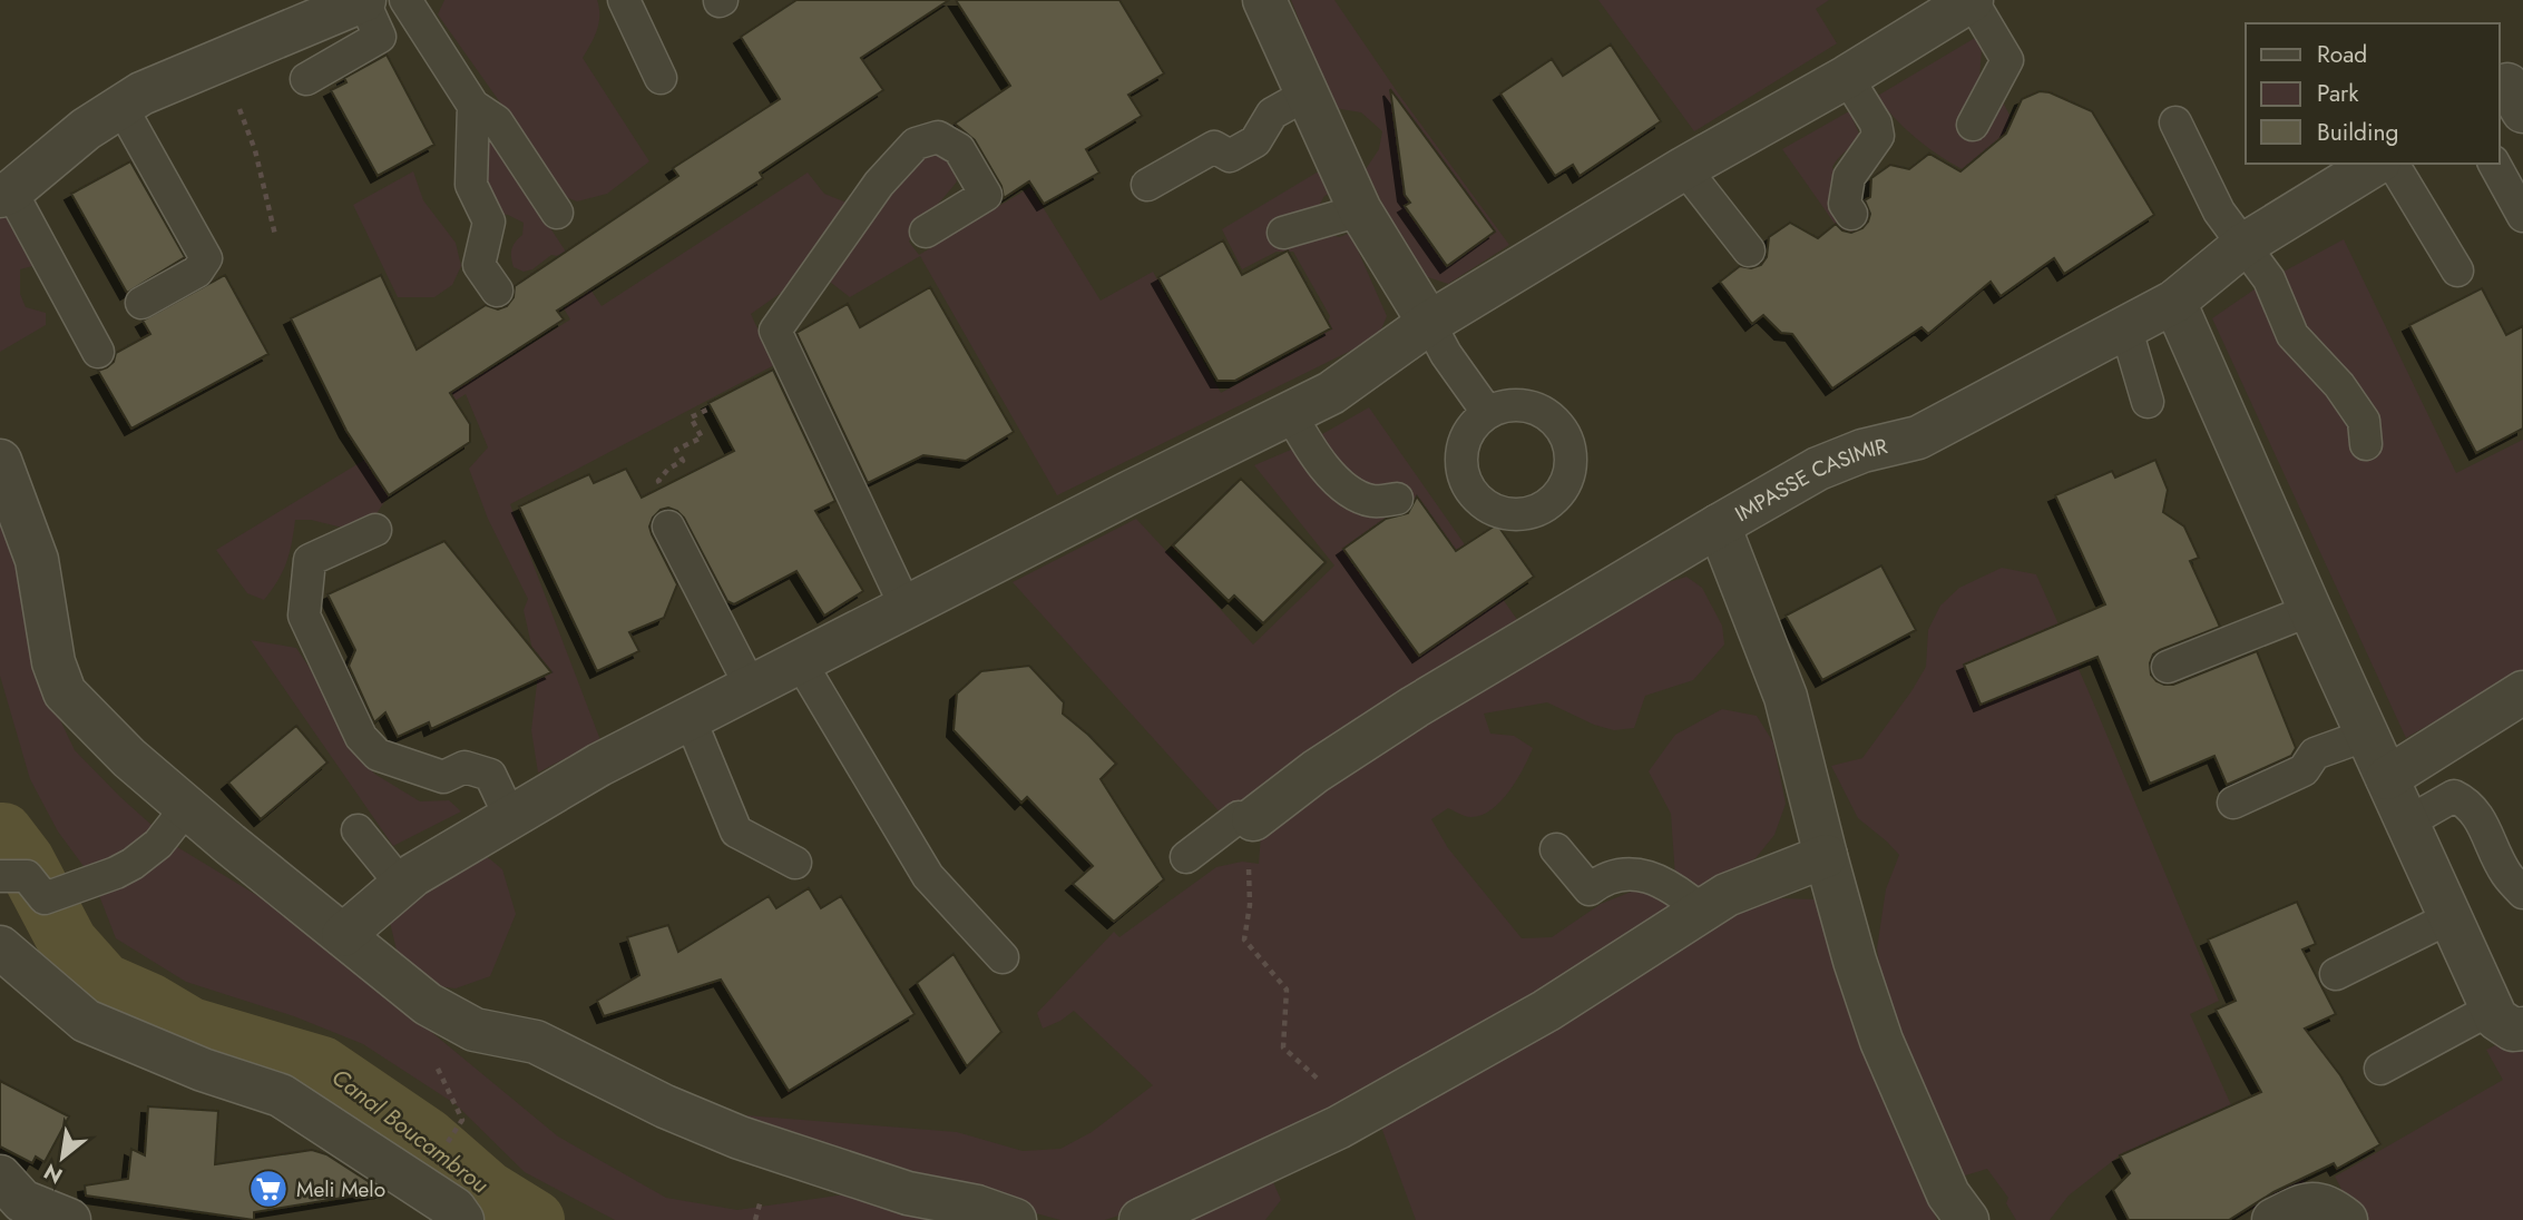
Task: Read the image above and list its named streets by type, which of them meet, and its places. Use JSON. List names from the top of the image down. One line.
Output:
{"streets":{"street":["IMPASSE CASIMIR"]},"water":["Canal Boucambrou"],"places":{"supermarket":["Meli Melo"]},"legend":["Road","Park","Building"],"north":"bottom left"}
